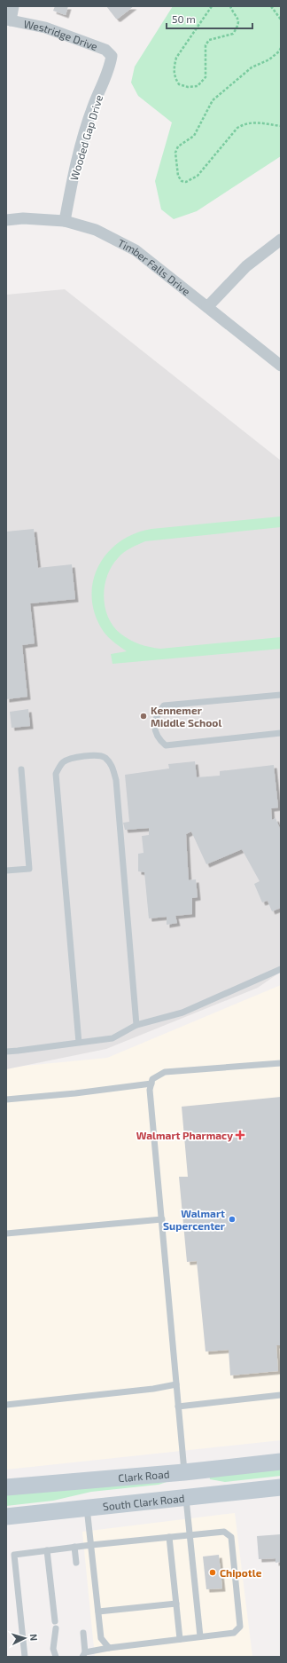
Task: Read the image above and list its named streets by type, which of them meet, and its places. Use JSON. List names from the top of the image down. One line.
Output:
{"streets":{"main road":["Clark Road","South Clark Road"],"street":["Westridge Drive","Wooded Gap Drive","Timber Falls Drive"]},"crossings":[["Westridge Drive","Wooded Gap Drive"],["Wooded Gap Drive","Timber Falls Drive"]],"places":{"other":["Kennemer Middle School","Walmart Supercenter","Chipotle"],"health":["Walmart Pharmacy"]},"scale_bar":"50 m","north":"right"}
